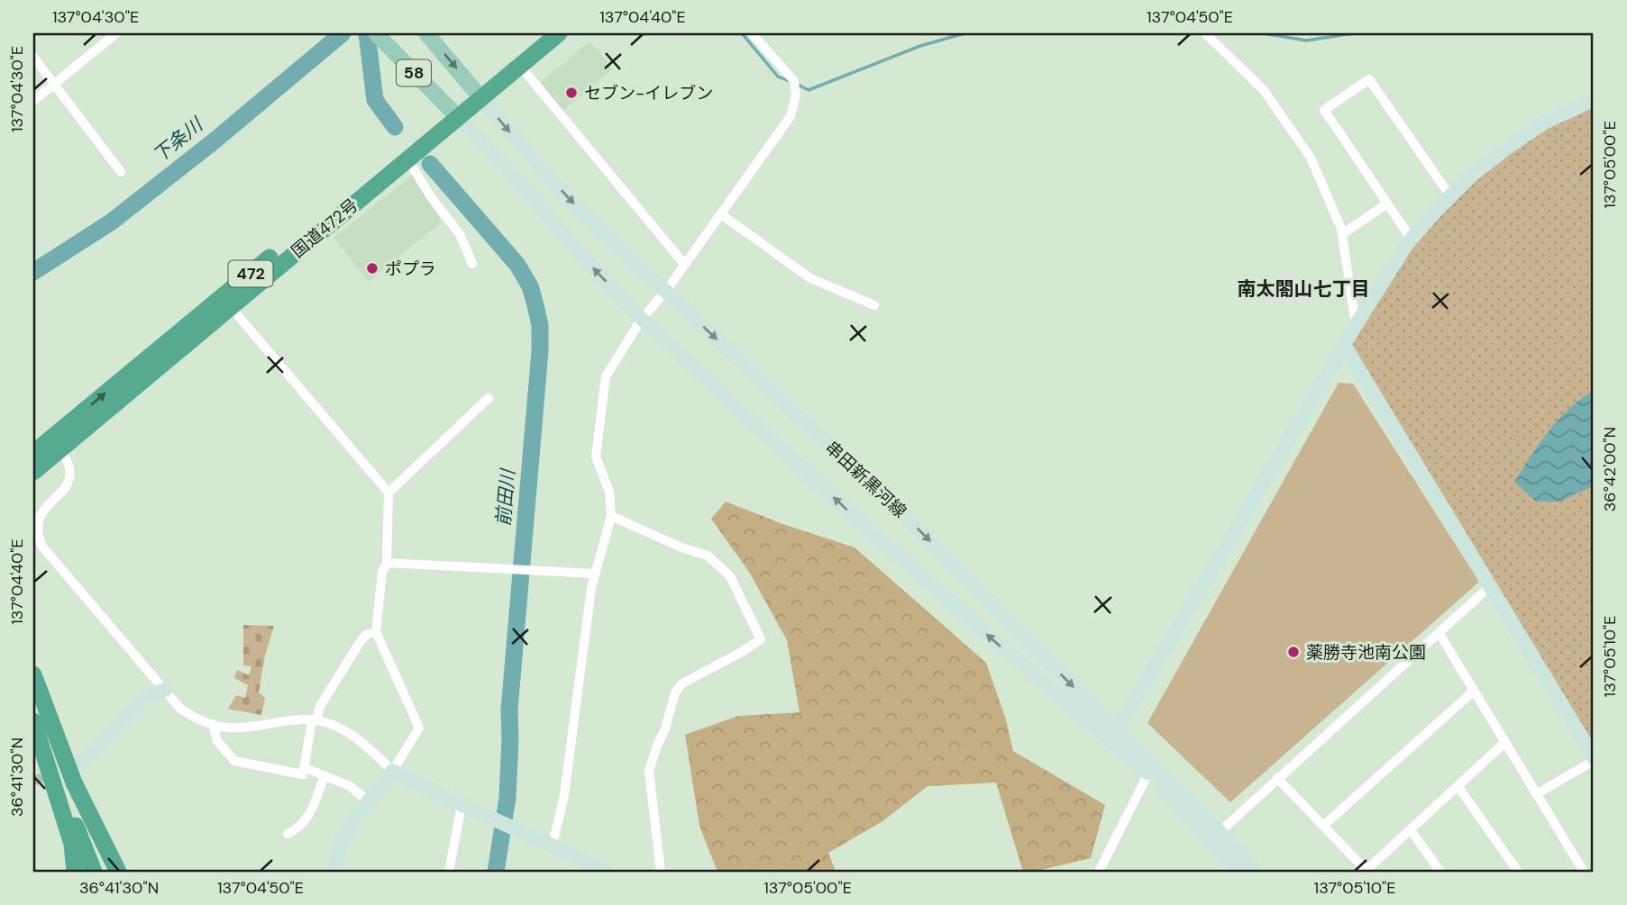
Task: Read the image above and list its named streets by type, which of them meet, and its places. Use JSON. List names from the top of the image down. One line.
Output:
{"streets":{"highway":["国道472号","472"],"main road":["58","串田新黒河線"]},"crossings":[["58","国道472号"],["58","串田新黒河線"],["国道472号","串田新黒河線"]],"districts":["南太閤山七丁目"],"water":["下条川","前田川"],"places":["セブン-イレブン","ポプラ","薬勝寺池南公園"],"coordinates":["137°04'30\"E","137°04'40\"E","137°04'50\"E","137°05'00\"E","36°42'00\"N","137°05'10\"E","36°41'30\"N"]}
